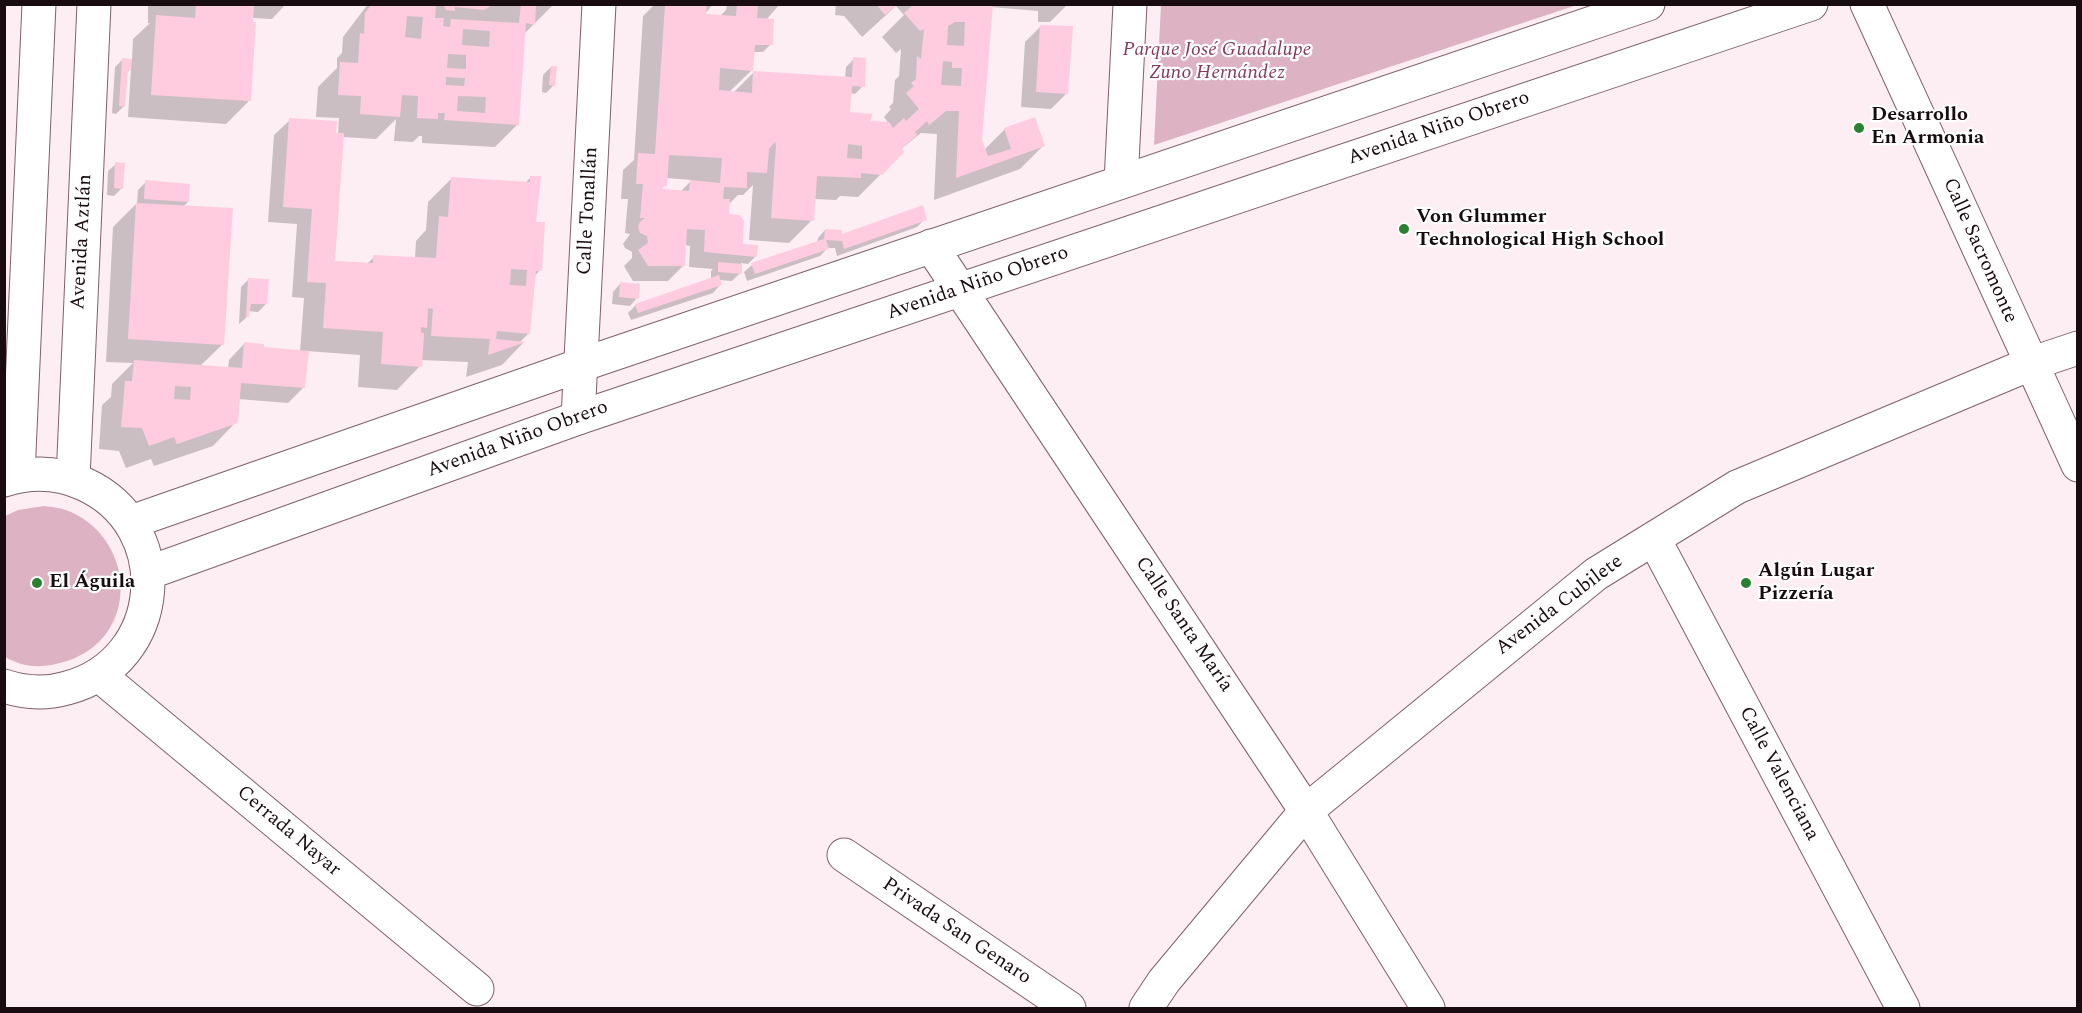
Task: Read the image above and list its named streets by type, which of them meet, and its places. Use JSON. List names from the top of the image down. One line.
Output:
{"streets":{"street":["Avenida Niño Obrero","Calle Tonallán","Avenida Aztlán","Calle Sacromonte","Avenida Cubilete","Calle Santa María","Calle Valenciana","Cerrada Nayar","Privada San Genaro"]},"crossings":[["Avenida Niño Obrero","Calle Tonallán"],["Avenida Niño Obrero","Calle Santa María"],["Calle Sacromonte","Avenida Cubilete"],["Avenida Cubilete","Calle Santa María"],["Avenida Cubilete","Calle Valenciana"]],"parks":["Parque José Guadalupe Zuno Hernández"],"places":["Desarrollo En Armonia","Von Glummer Technological High School","El Águila","Algún Lugar Pizzería"]}
